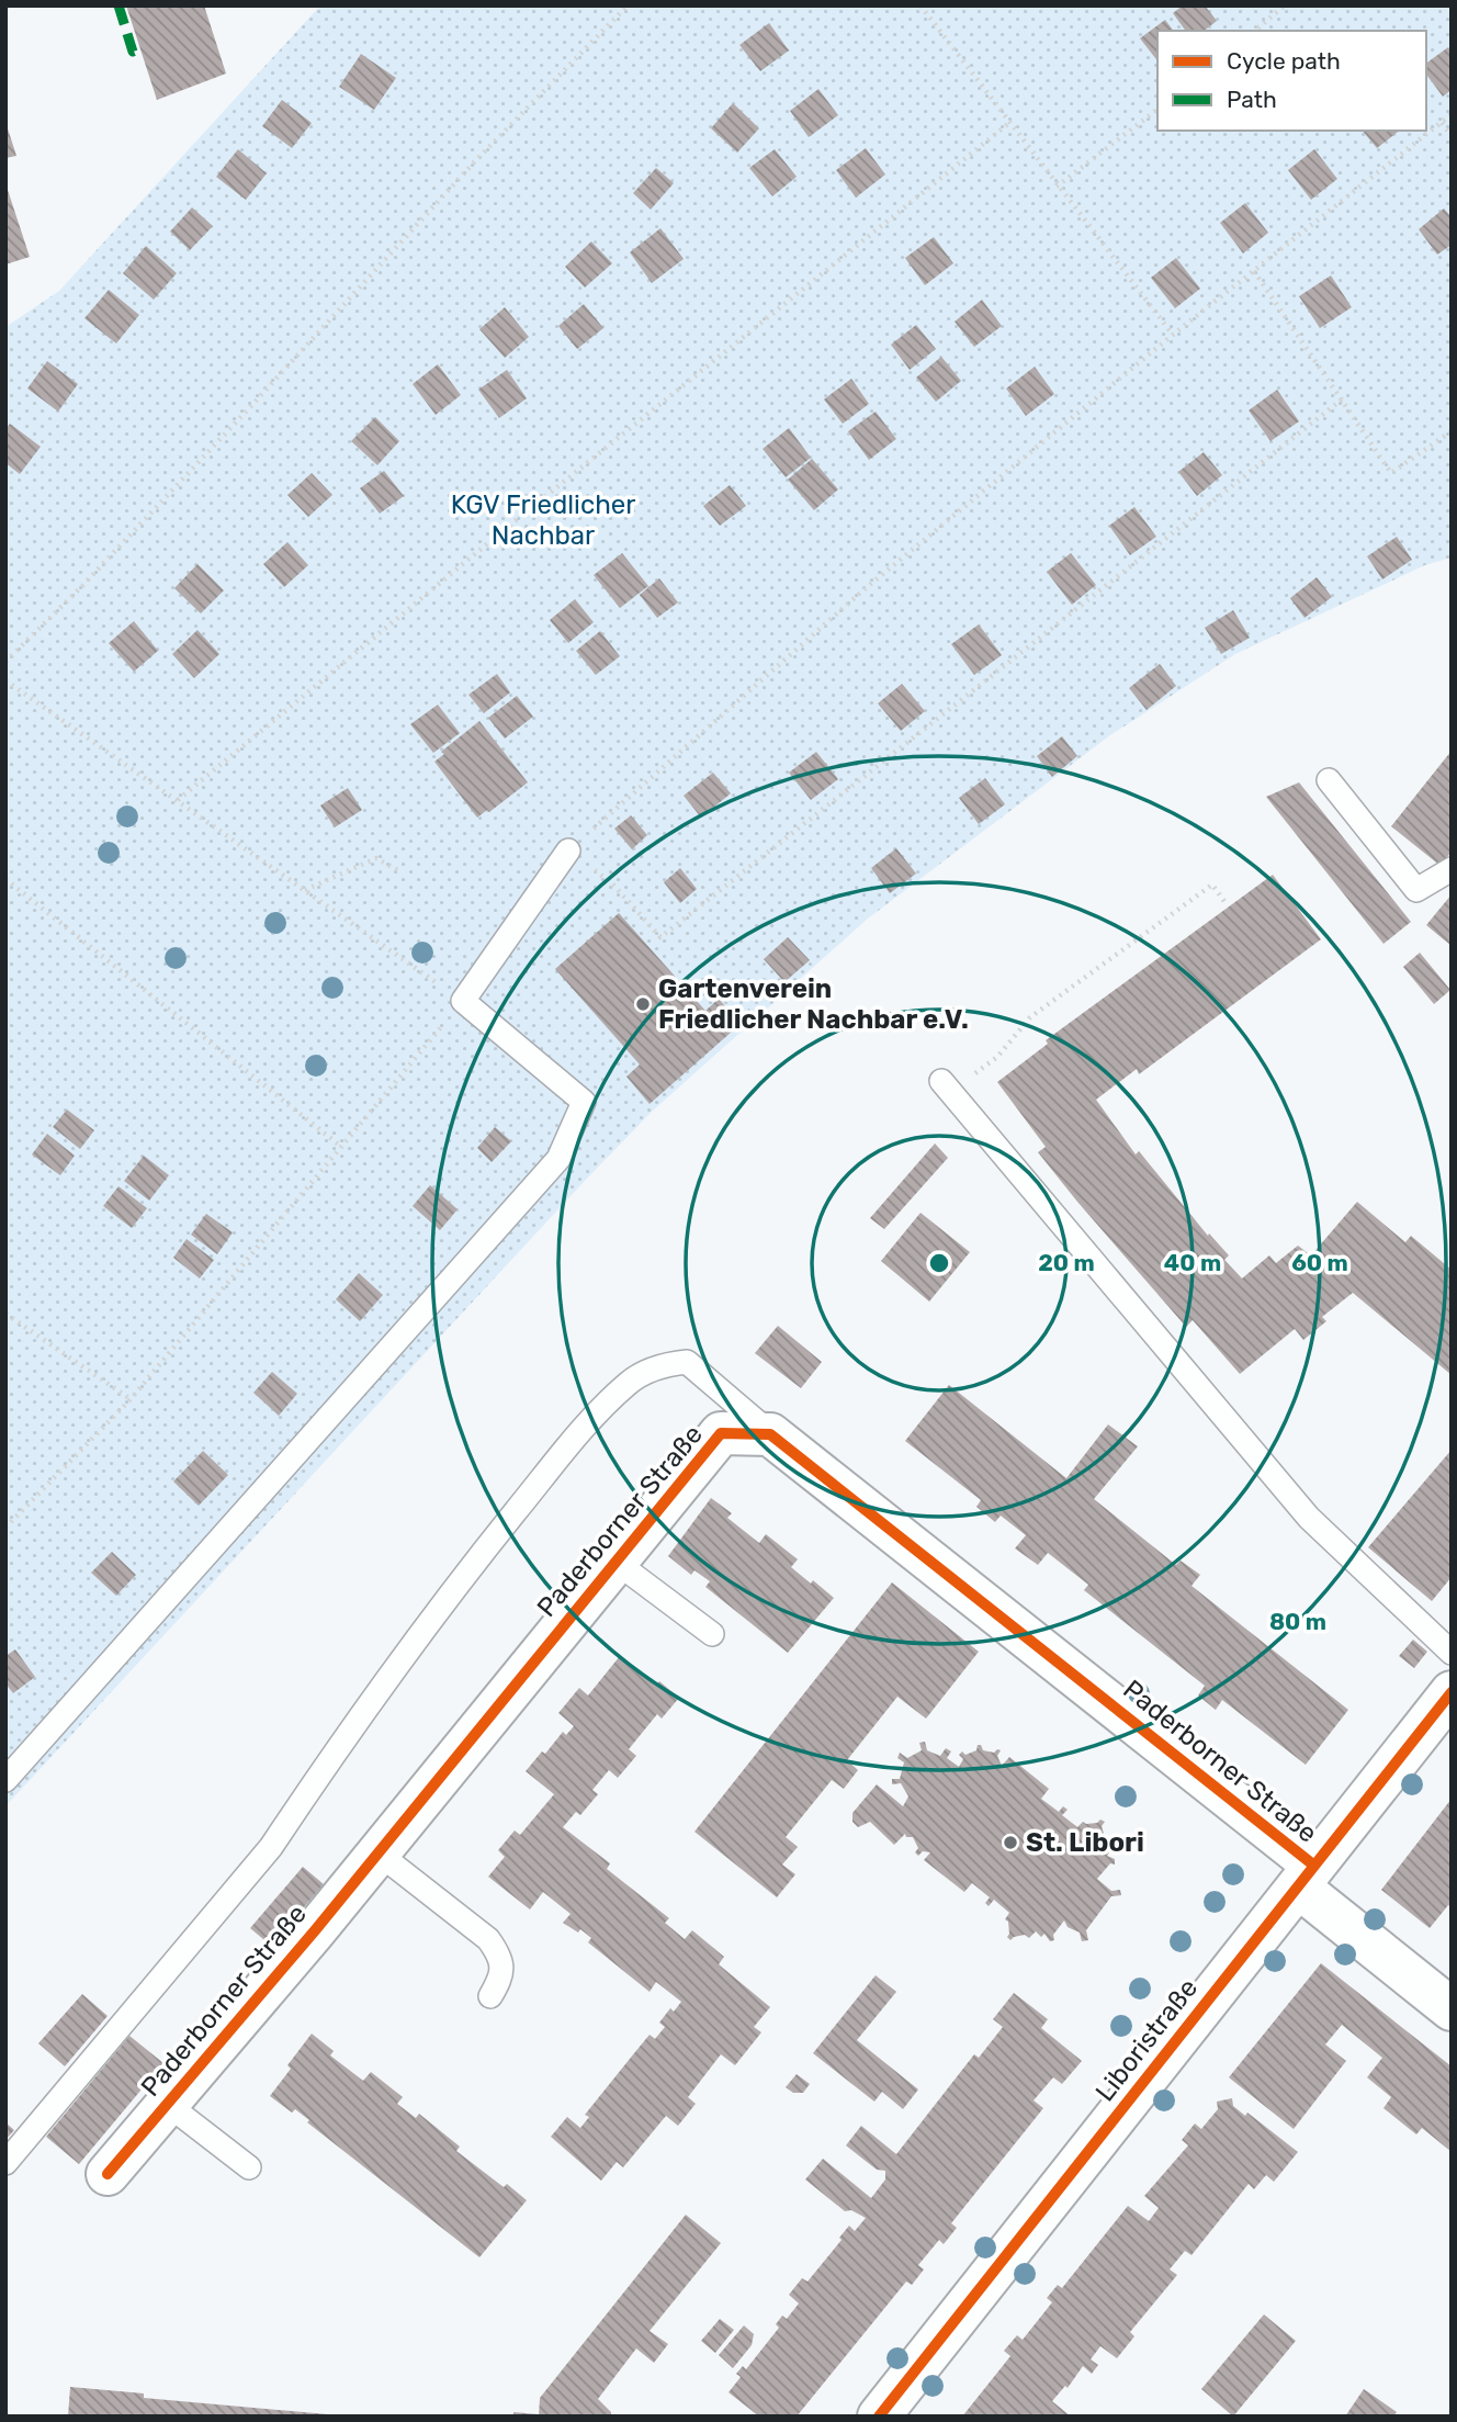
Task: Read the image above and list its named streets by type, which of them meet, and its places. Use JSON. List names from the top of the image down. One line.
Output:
{"streets":{"street":["Paderborner Straße","Liboristraße"]},"crossings":[["Paderborner Straße","Liboristraße"]],"parks":["KGV Friedlicher Nachbar"],"places":["Gartenverein Friedlicher Nachbar e.V.","St. Libori"],"legend":["Cycle path","Path"],"rings":["20 m","40 m","60 m","80 m"]}
